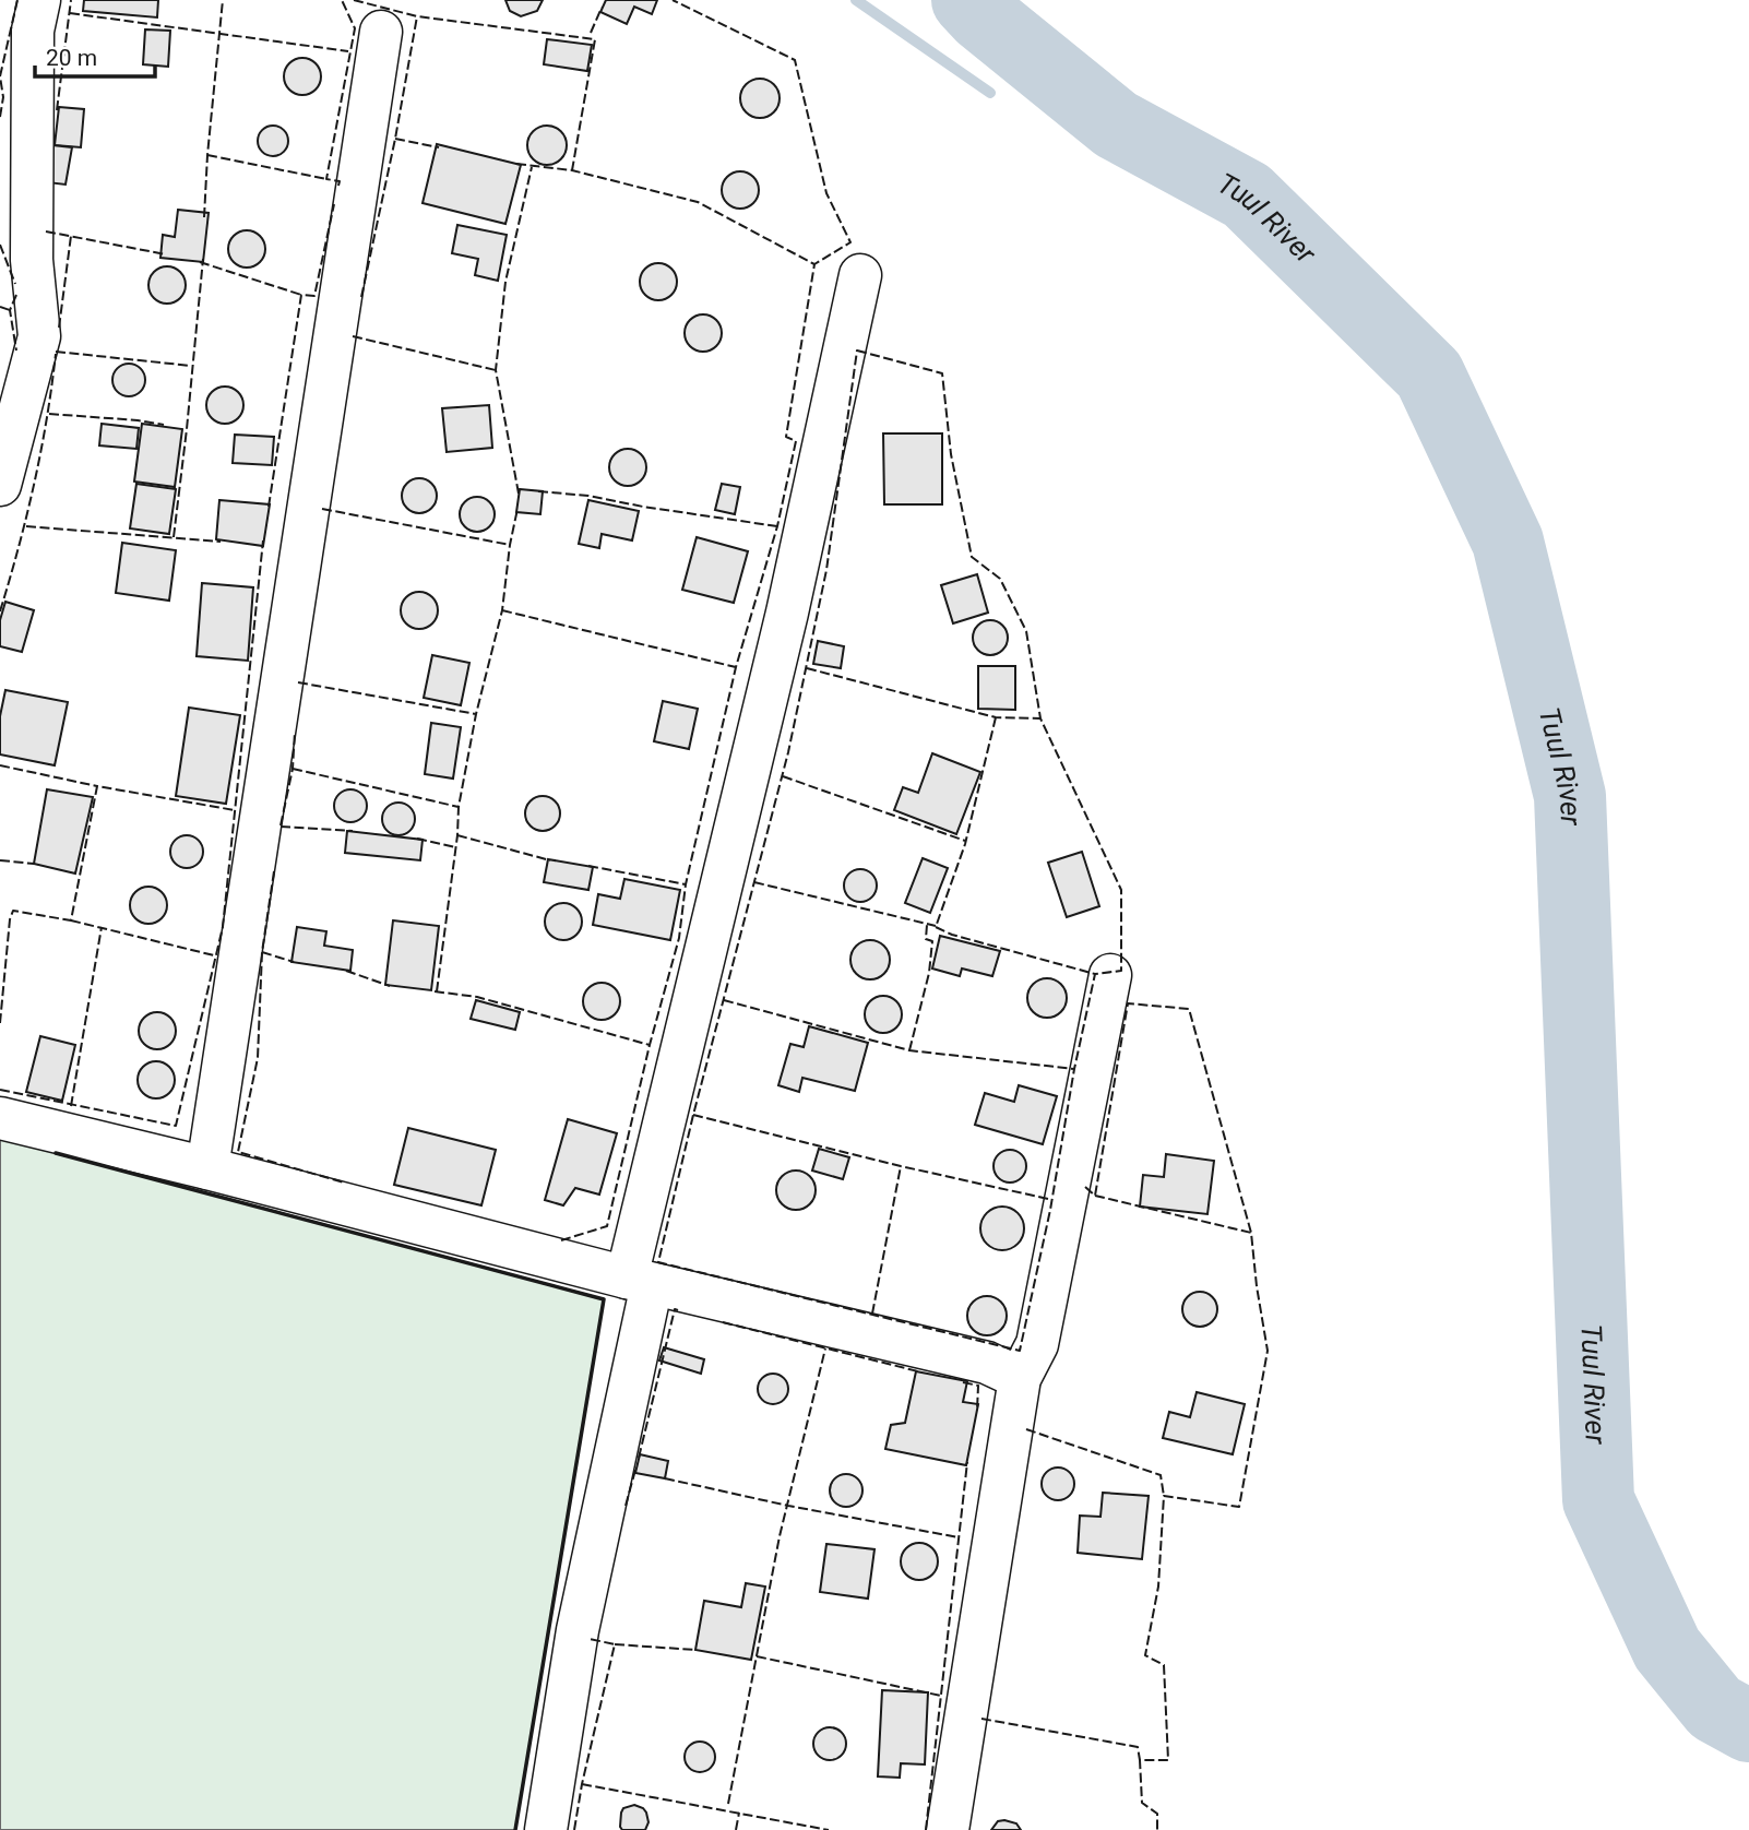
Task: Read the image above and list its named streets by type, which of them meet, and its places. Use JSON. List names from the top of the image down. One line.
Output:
{"water":["Tuul River"],"scale_bar":"20 m"}
